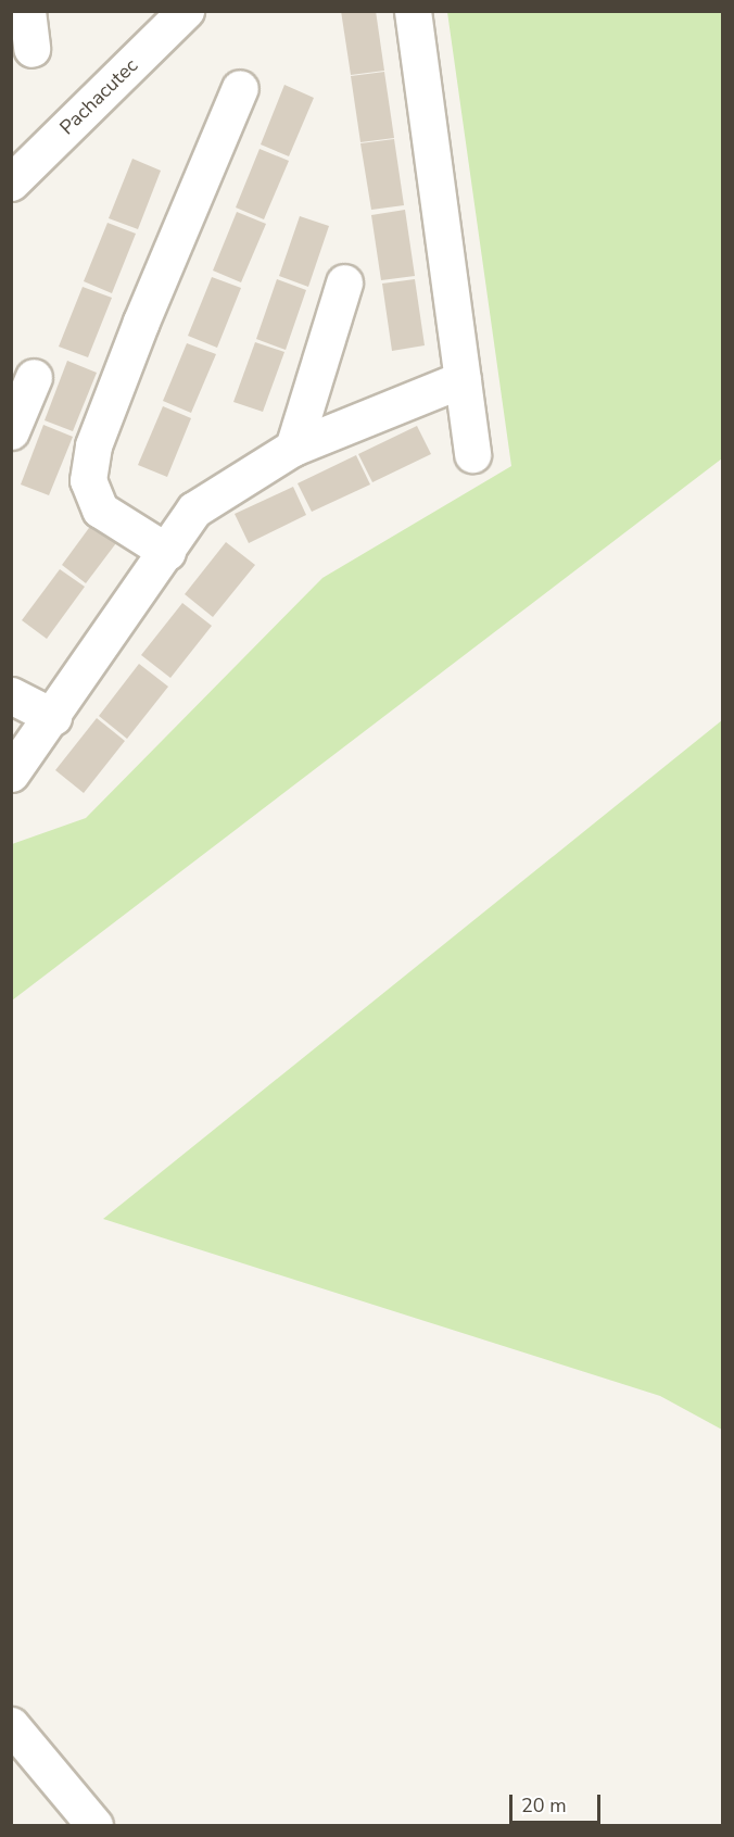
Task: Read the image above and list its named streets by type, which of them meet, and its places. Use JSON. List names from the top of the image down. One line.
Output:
{"streets":{"street":["Pachacutec"]},"scale_bar":"20 m"}
